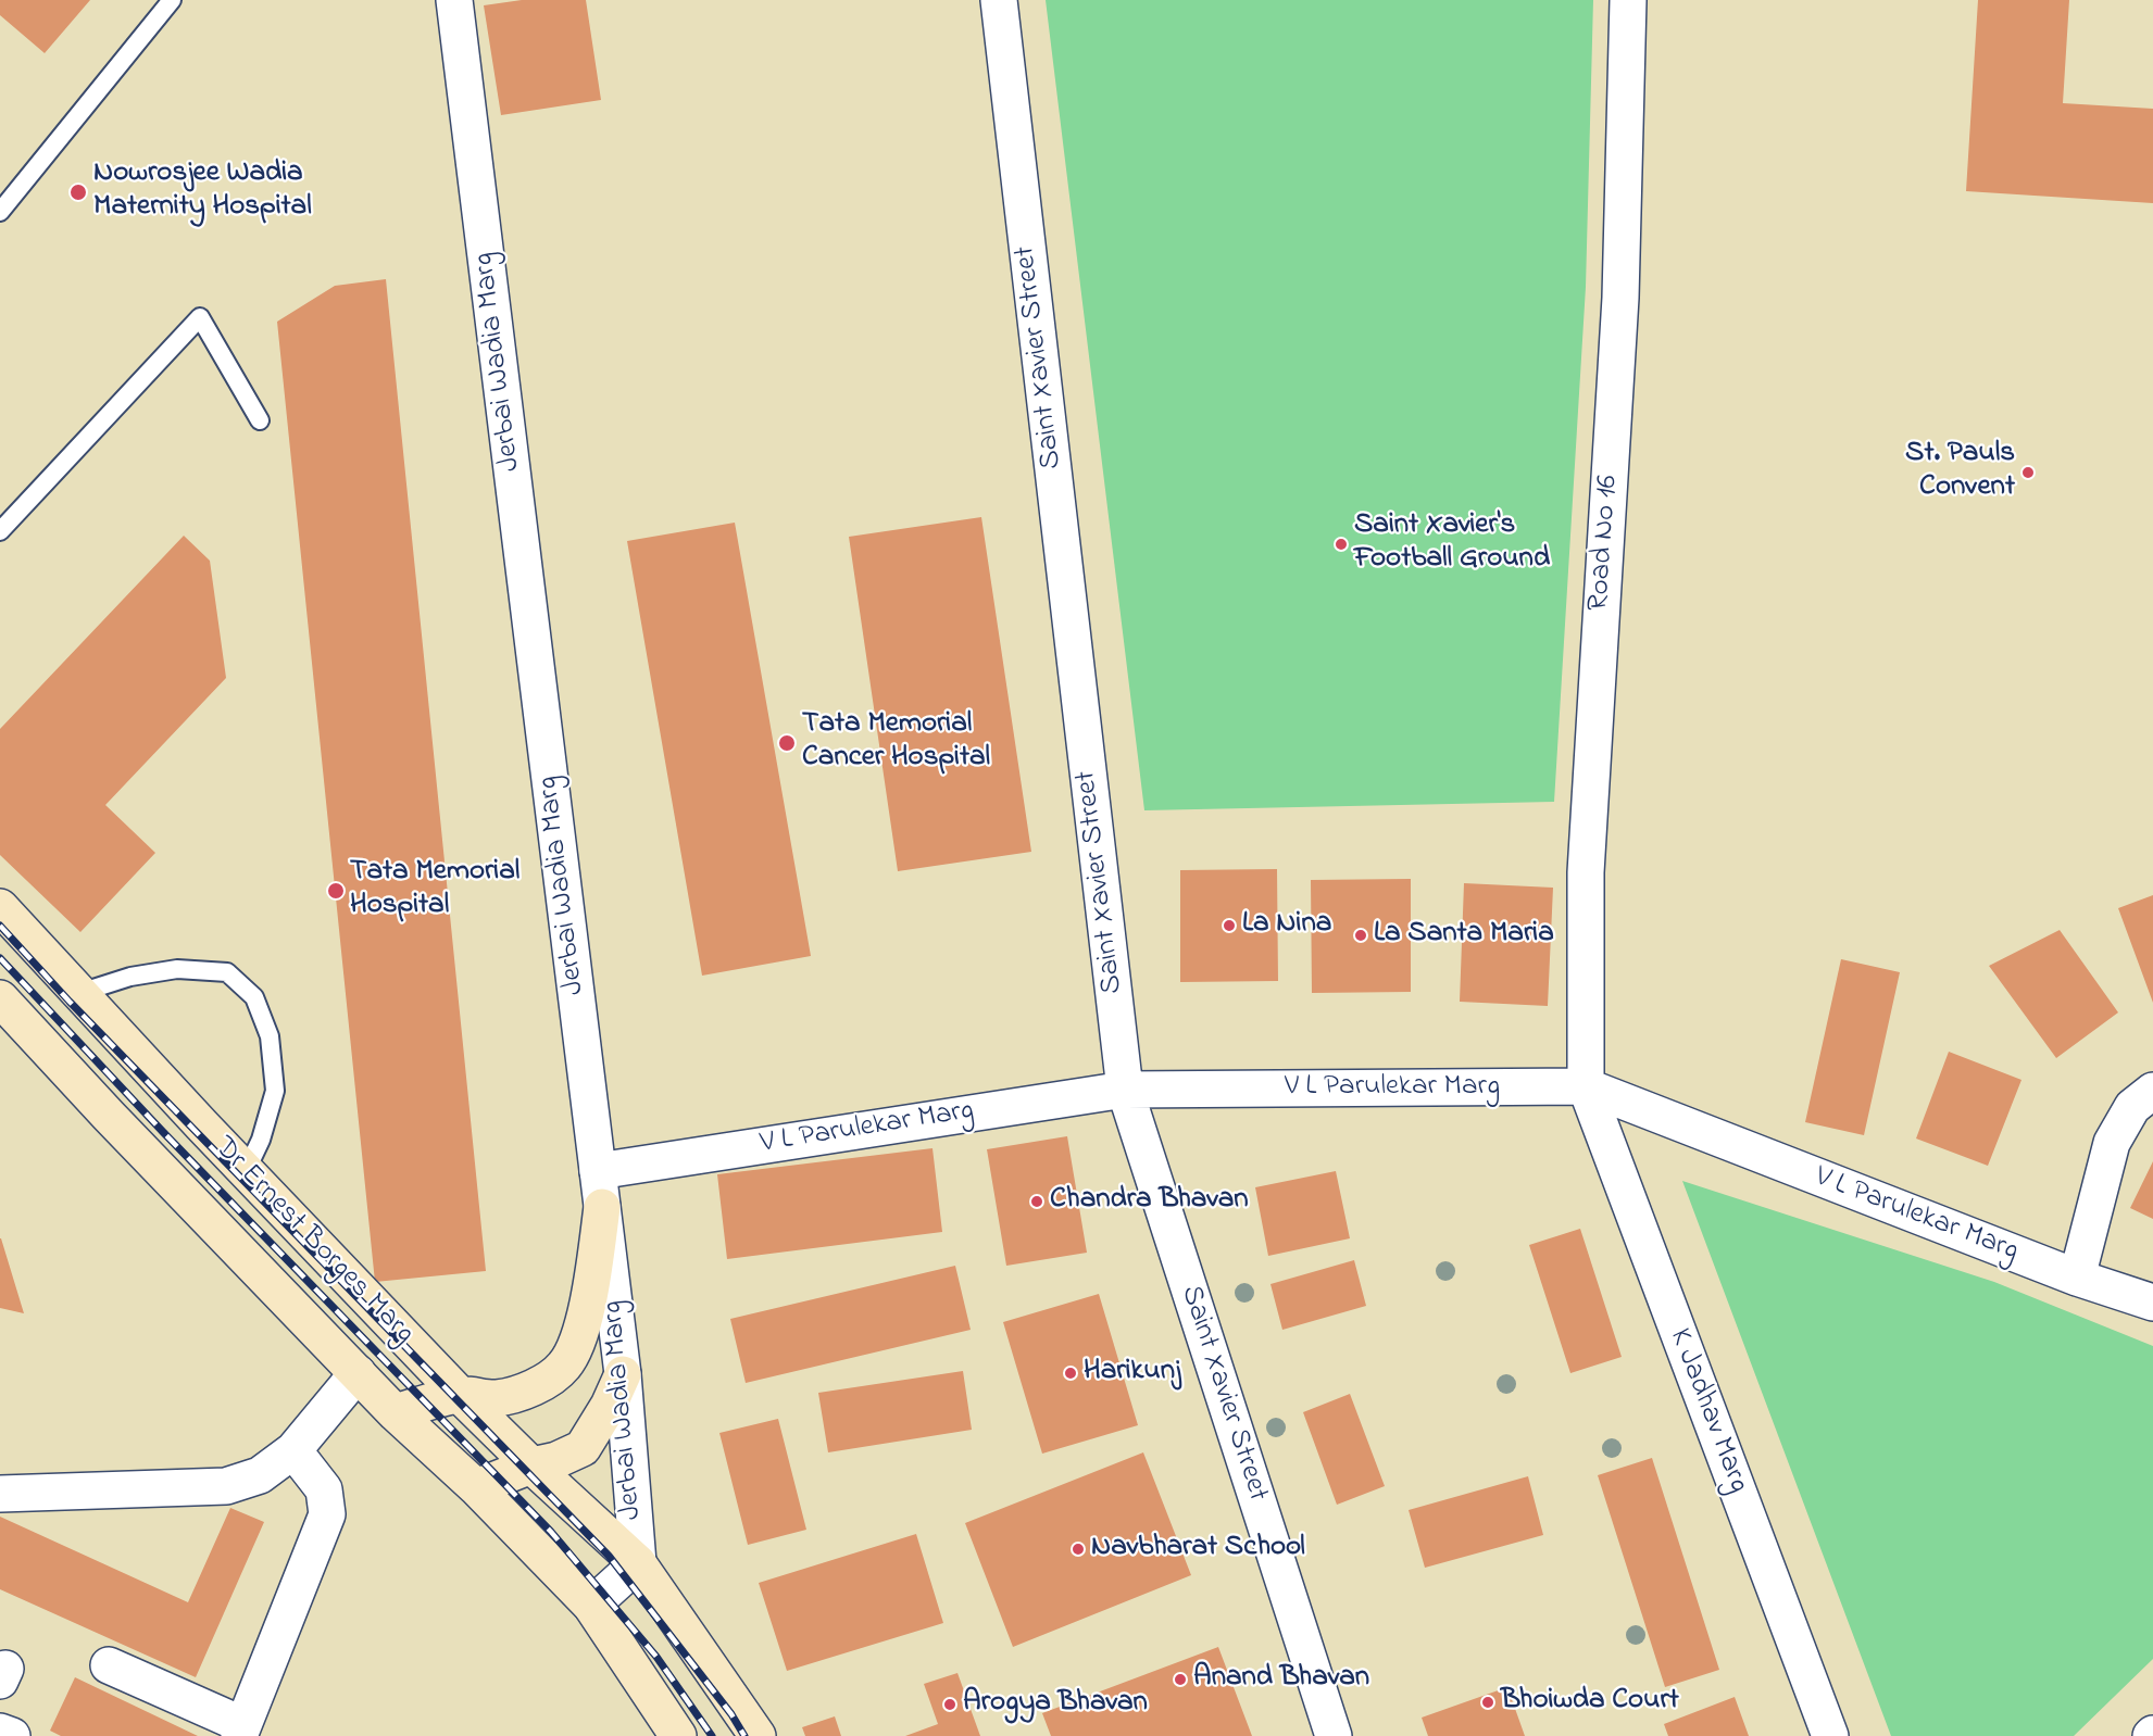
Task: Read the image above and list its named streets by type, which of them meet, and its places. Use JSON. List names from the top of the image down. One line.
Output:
{"streets":{"main road":["Jerbai Wadia Marg","Dr Ernest Borges Marg"],"street":["Saint Xavier Street","Road No 16","V L Parulekar Marg","K Jadhav Marg"]},"crossings":[["Saint Xavier Street","V L Parulekar Marg"],["Jerbai Wadia Marg","V L Parulekar Marg"],["Jerbai Wadia Marg","Dr Ernest Borges Marg"],["Road No 16","V L Parulekar Marg"],["Road No 16","K Jadhav Marg"],["V L Parulekar Marg","K Jadhav Marg"]],"places":["Nowrosjee Wadia Maternity Hospital","St. Pauls Convent","Saint Xavier's Football Ground","Tata Memorial Cancer Hospital","Tata Memorial Hospital","La Nina","La Santa Maria","Chandra Bhavan","Harikunj","Navbharat School","Anand Bhavan","Bhoiwda Court","Arogya Bhavan"]}
